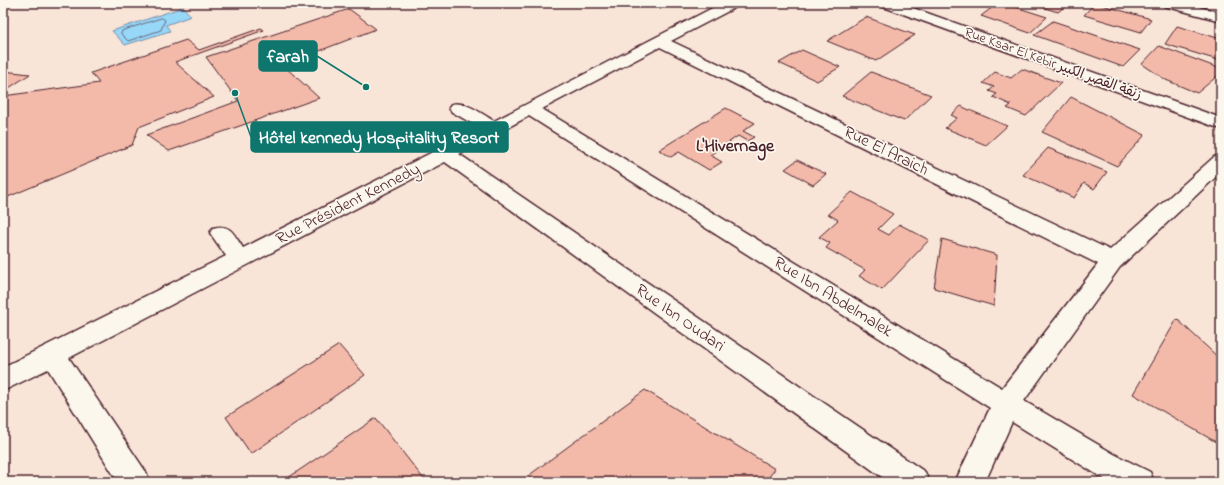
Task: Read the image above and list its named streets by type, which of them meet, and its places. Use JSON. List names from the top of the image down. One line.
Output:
{"streets":{"street":["Rue Ksar El Kebir زنقة القصر الكبير","Rue El Araich","Rue Président Kennedy","Rue Ibn Abdelmalek","Rue Ibn Oudari"]},"crossings":[["Rue El Araich","Rue Président Kennedy"],["Rue Président Kennedy","Rue Ibn Abdelmalek"],["Rue Président Kennedy","Rue Ibn Oudari"]],"districts":["L'Hivernage"],"places":["farah","Hôtel kennedy Hospitality Resort"]}
